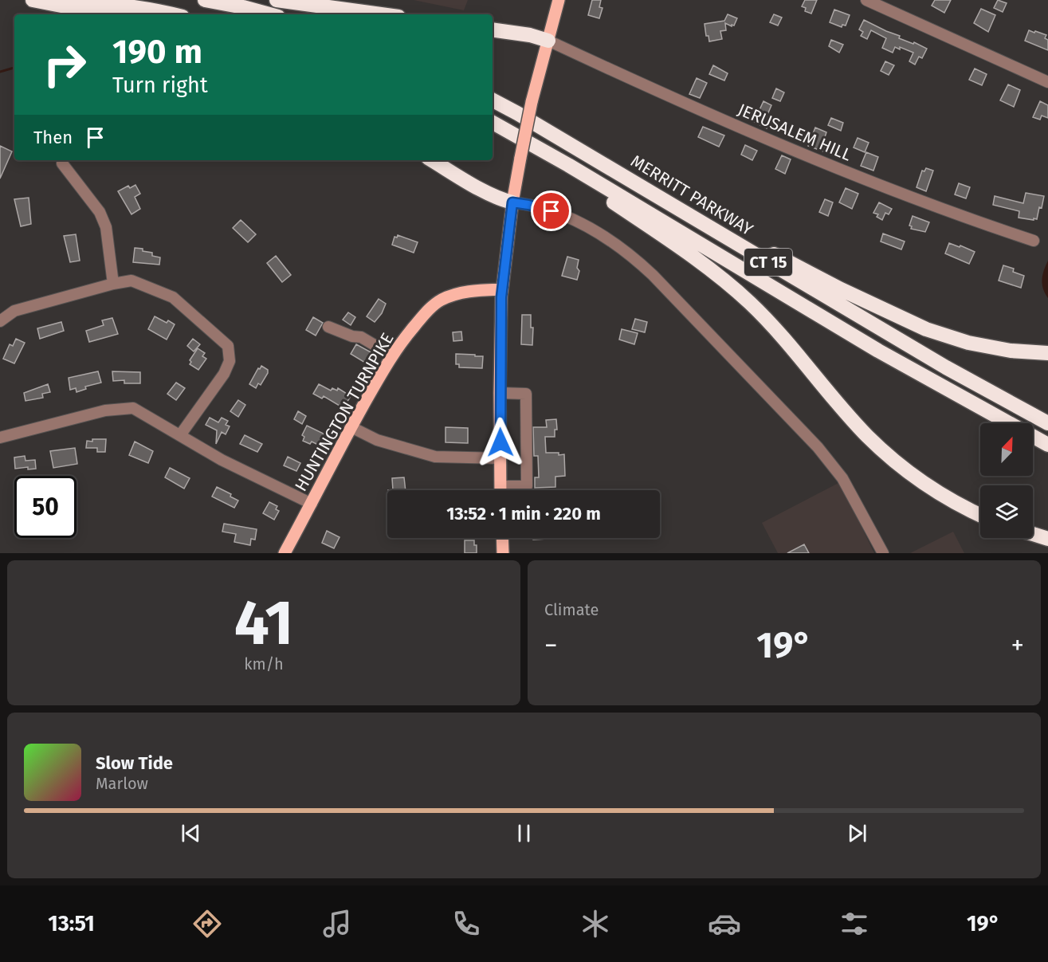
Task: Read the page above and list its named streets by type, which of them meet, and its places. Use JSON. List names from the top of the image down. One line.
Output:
{"streets":{"highway":["MERRITT PARKWAY","CT 15"],"main road":["HUNTINGTON TURNPIKE"],"street":["JERUSALEM HILL"]},"north":"top right","page":{"turn":["190 m","Turn right"],"then":"Then","limit":"50","trip":"13:52 · 1 min · 220 m","tile":[["41","km/h"],"Climate"],"heat":["−","19°","+"],"song":["Slow Tide","Marlow"],"tabs":["13:51","19°"]}}
